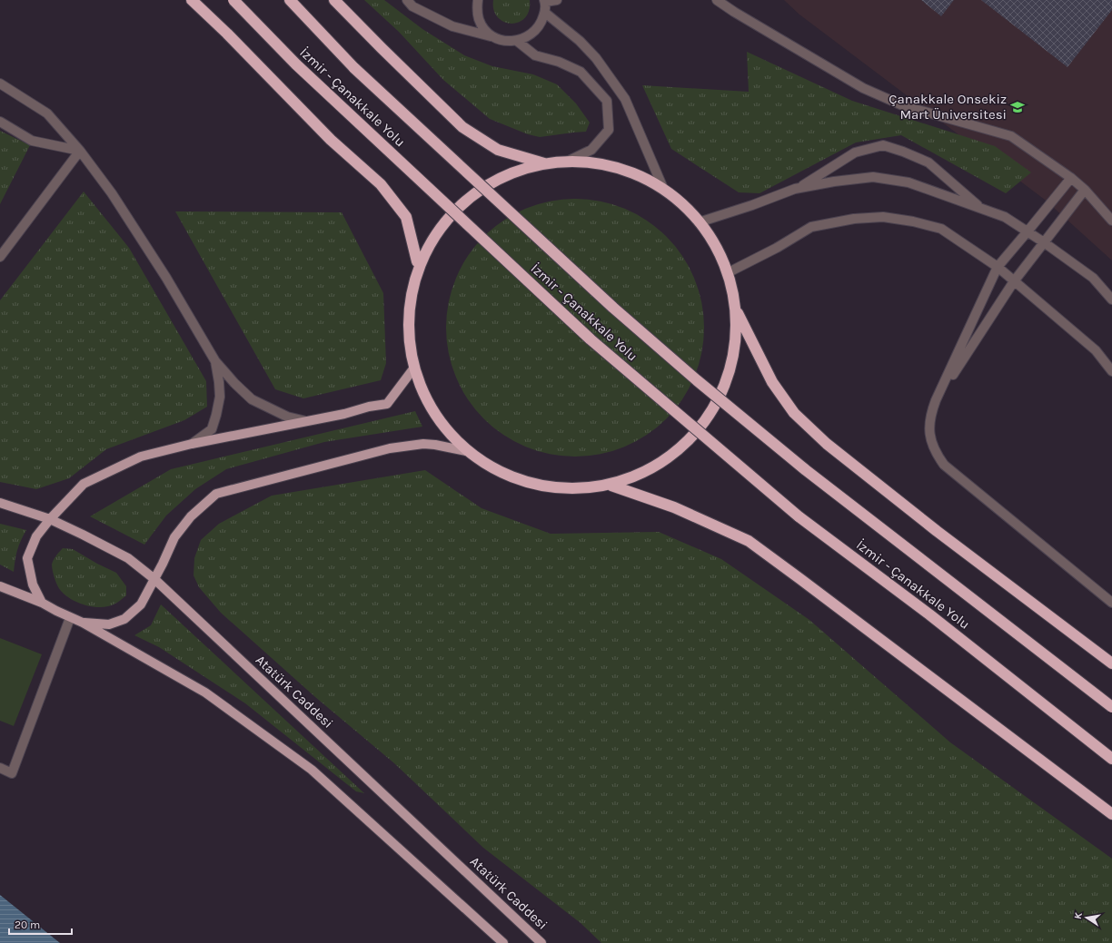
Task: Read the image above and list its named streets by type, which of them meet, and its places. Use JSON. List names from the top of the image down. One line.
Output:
{"streets":{"highway":["İzmir - Çanakkale Yolu"],"main road":["Atatürk Caddesi"]},"places":{"school or university":["Çanakkale Onsekiz Mart Üniversitesi"]},"scale_bar":"20 m","north":"left"}
